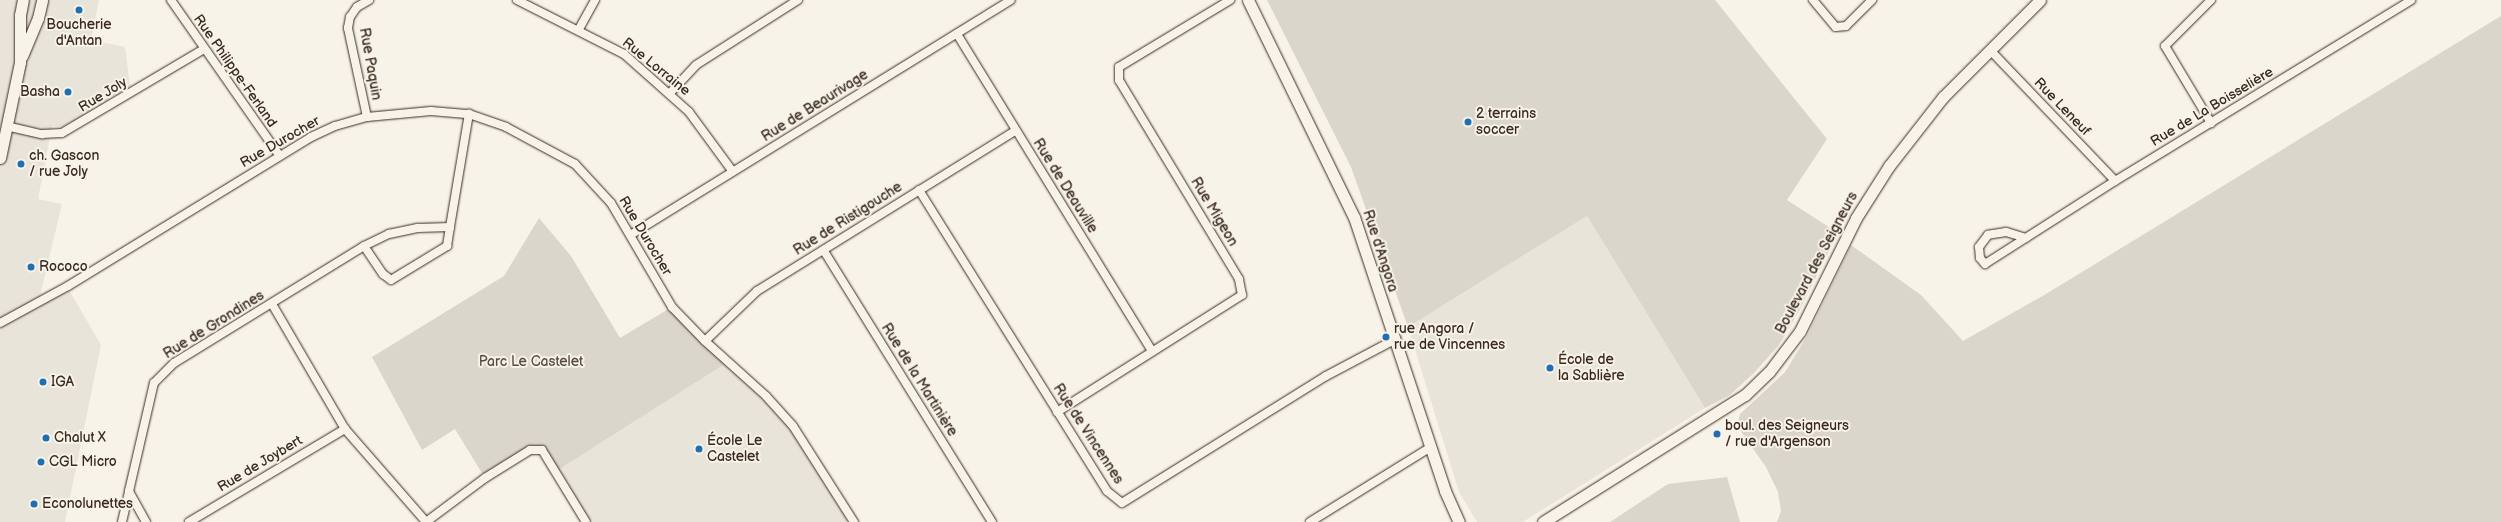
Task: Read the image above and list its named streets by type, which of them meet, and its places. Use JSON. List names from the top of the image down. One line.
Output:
{"streets":{"street":["Rue Paquin","Rue Lorraine","Rue Philippe-Ferland","Rue Joly","Rue de Beaurivage","Rue Leneuf","Rue de La Boisselière","Rue Durocher","Rue de Deauville","Rue Migeon","Rue de Ristigouche","Rue d'Angora","Boulevard des Seigneurs","Rue de Grondines","Rue de la Martinière","Rue de Vincennes","Rue de Joybert"]},"crossings":[["Rue Paquin","Rue Durocher"],["Rue Lorraine","Rue de Beaurivage"],["Rue Philippe-Ferland","Rue Joly"],["Rue Philippe-Ferland","Rue Durocher"],["Rue de Beaurivage","Rue Durocher"],["Rue de Beaurivage","Rue de Deauville"],["Rue Leneuf","Rue de La Boisselière"],["Rue Leneuf","Boulevard des Seigneurs"],["Rue Durocher","Rue de Ristigouche"],["Rue de Deauville","Rue Migeon"],["Rue de Deauville","Rue de Ristigouche"],["Rue Migeon","Rue de Vincennes"],["Rue de Ristigouche","Rue de la Martinière"],["Rue de Ristigouche","Rue de Vincennes"],["Rue d'Angora","Rue de Vincennes"]],"parks":["Parc Le Castelet"],"places":["Boucherie d'Antan","Basha","2 terrains soccer","ch. Gascon / rue Joly","Rococo","rue Angora / rue de Vincennes","École de la Sablière","IGA","boul. des Seigneurs / rue d'Argenson","Chalut X","École Le Castelet","CGL Micro","Econolunettes"]}
